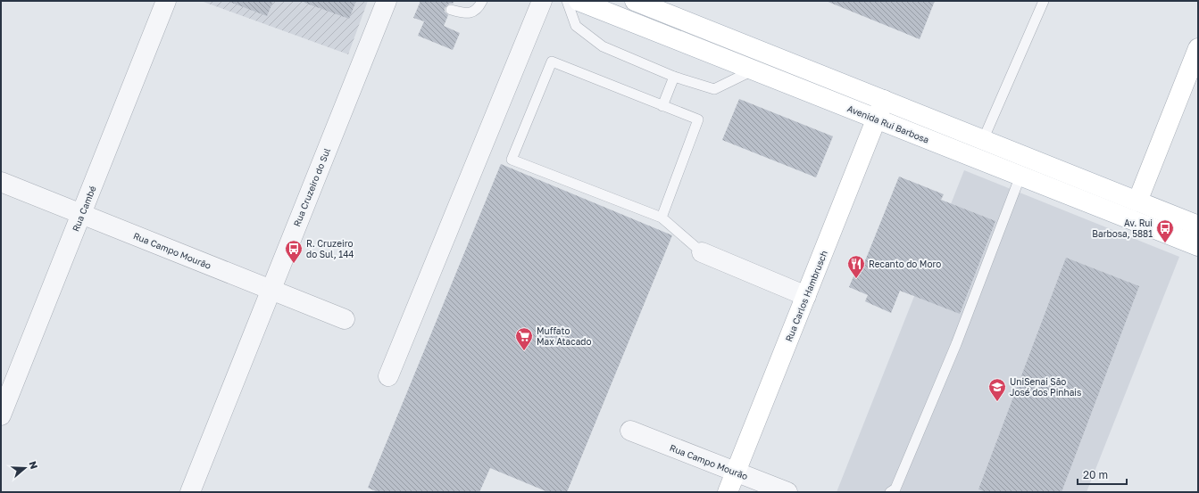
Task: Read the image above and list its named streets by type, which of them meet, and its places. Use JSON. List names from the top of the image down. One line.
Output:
{"streets":{"main road":["Avenida Rui Barbosa","Rua Carlos Hambrusch"],"street":["Rua Cruzeiro do Sul","Rua Cambé","Rua Campo Mourão"]},"crossings":[["Avenida Rui Barbosa","Rua Carlos Hambrusch"],["Rua Cruzeiro do Sul","Rua Campo Mourão"],["Rua Cambé","Rua Campo Mourão"],["Rua Campo Mourão","Rua Carlos Hambrusch"]],"places":{"bus stop":["Av. Rui Barbosa, 5881","R. Cruzeiro do Sul, 144"],"restaurant":["Recanto do Moro"],"supermarket":["Muffato Max Atacado"],"school or university":["UniSenai São José dos Pinhais"]},"scale_bar":"20 m","north":"right"}
